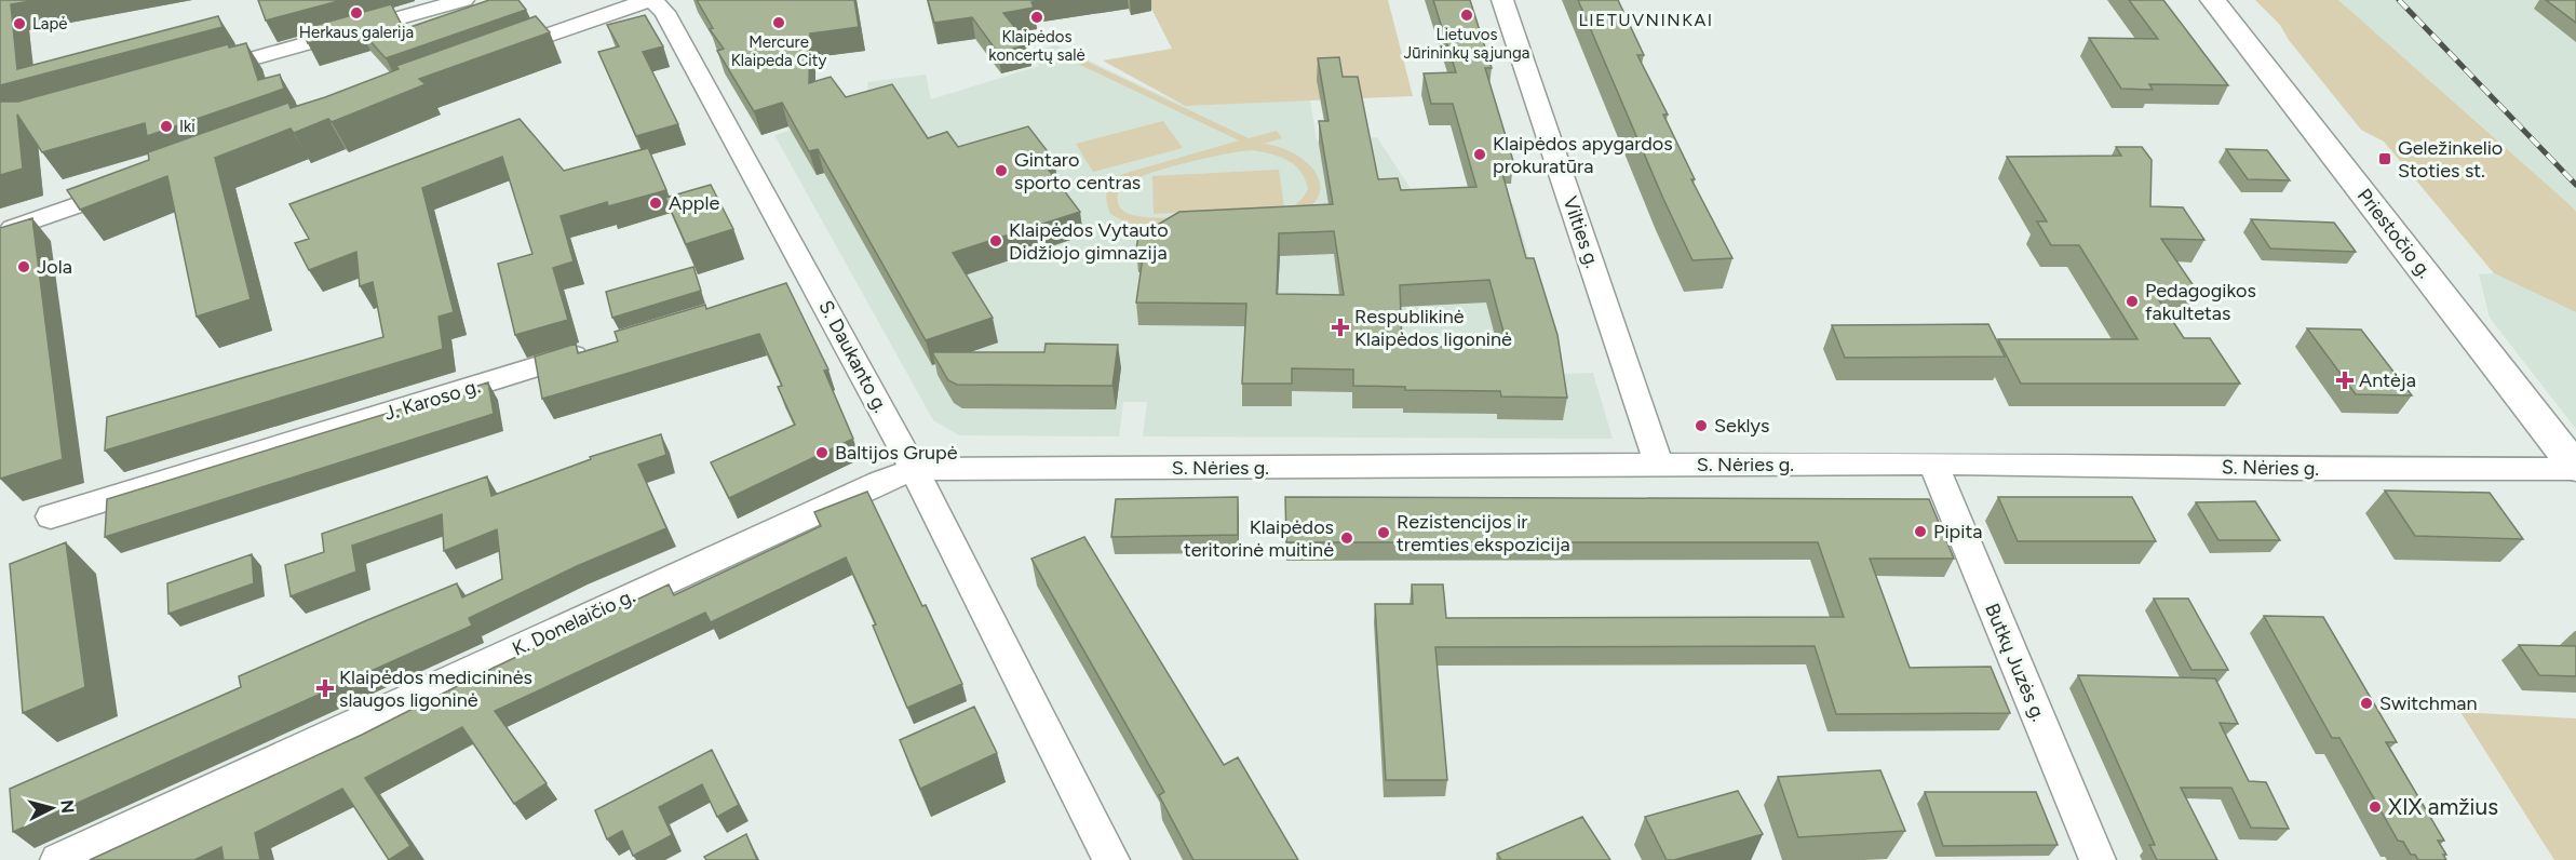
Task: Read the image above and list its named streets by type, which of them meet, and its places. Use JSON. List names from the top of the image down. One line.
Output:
{"streets":{"main road":["Priestočio g."],"street":["Vilties g.","S. Daukanto g.","J. Karoso g.","S. Nėries g.","K. Donelaičio g.","Butkų Juzės g."]},"crossings":[["Vilties g.","S. Nėries g."],["Priestočio g.","S. Nėries g."],["S. Daukanto g.","S. Nėries g."],["S. Daukanto g.","K. Donelaičio g."],["S. Nėries g.","K. Donelaičio g."],["S. Nėries g.","Butkų Juzės g."]],"districts":["LIETUVNINKAI"],"places":{"other":["Herkaus galerija","Lietuvos Jūrininkų sąjunga","Klaipėdos koncertų salė","Mercure Klaipeda City","Lapė","Iki","Klaipėdos apygardos prokuratūra","Gintaro sporto centras","Apple","Klaipėdos Vytauto Didžiojo gimnazija","Jola","Pedagogikos fakultetas","Seklys","Baltijos Grupė","Pipita","Rezistencijos ir tremties ekspozicija","Klaipėdos teritorinė muitinė","Switchman","XIX amžius"],"transit":["Geležinkelio Stoties st."],"health":["Respublikinė Klaipėdos ligoninė","Antėja","Klaipėdos medicininės slaugos ligoninė"]},"north":"right"}
